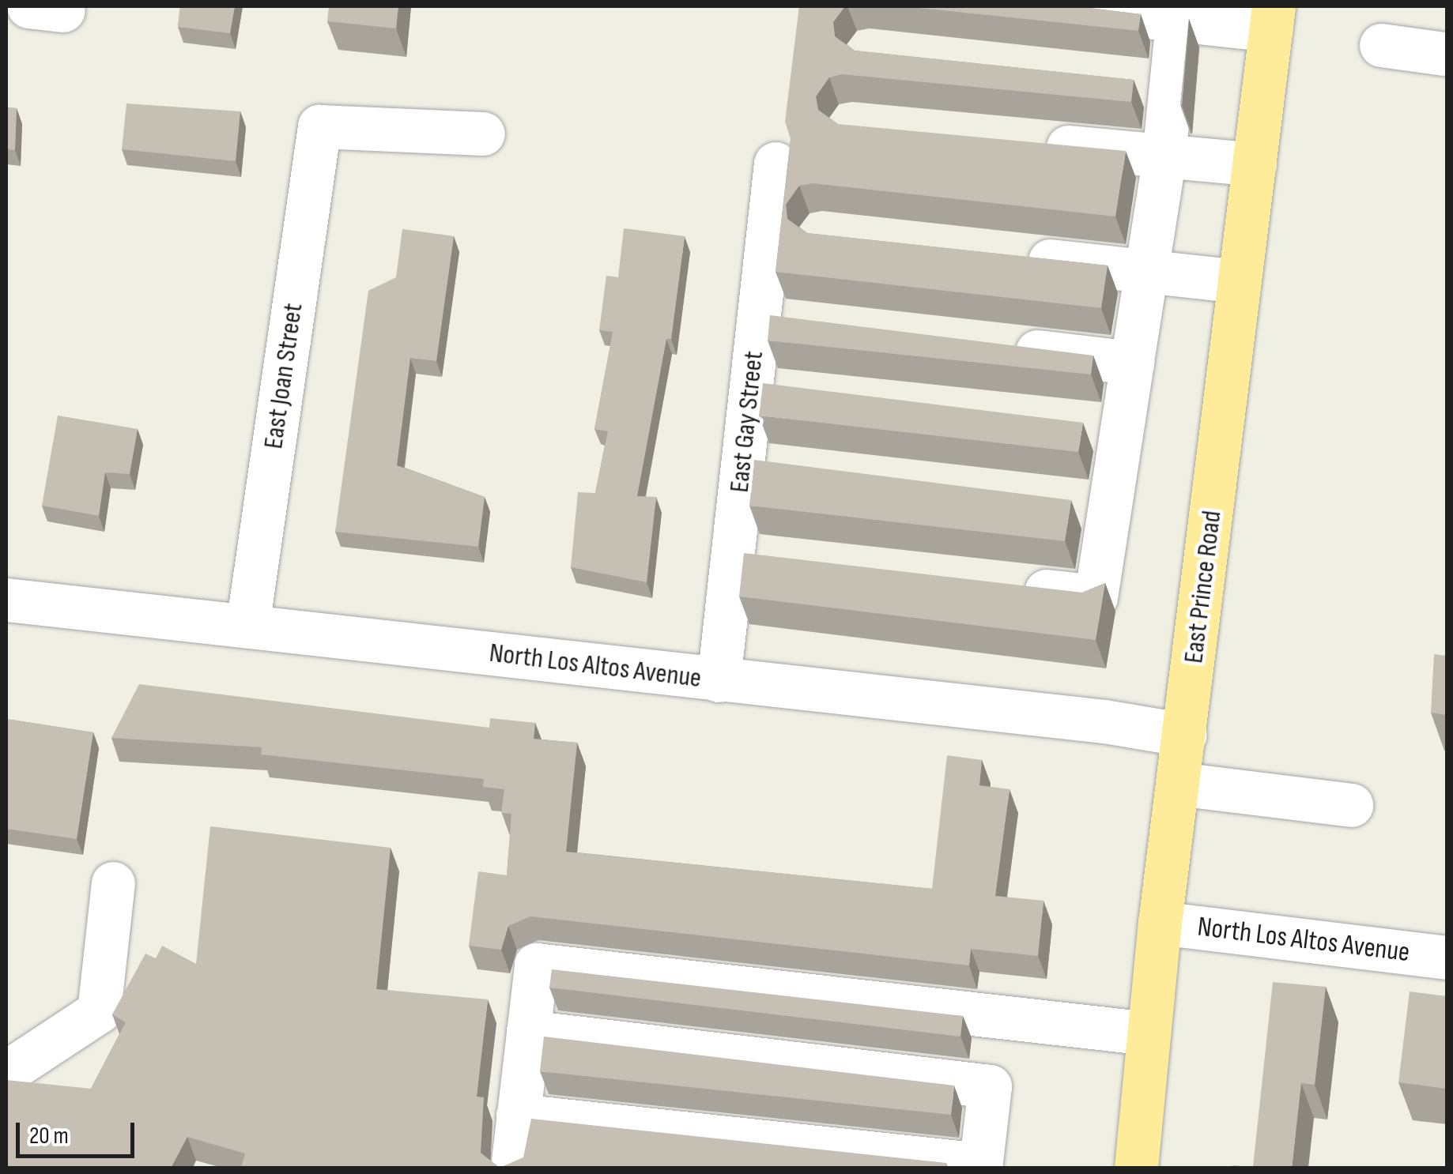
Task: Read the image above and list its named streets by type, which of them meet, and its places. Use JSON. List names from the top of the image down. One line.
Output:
{"streets":{"main road":["East Prince Road"],"street":["East Joan Street","East Gay Street","North Los Altos Avenue"]},"crossings":[["East Joan Street","North Los Altos Avenue"],["East Gay Street","North Los Altos Avenue"],["East Prince Road","North Los Altos Avenue"]],"scale_bar":"20 m"}
